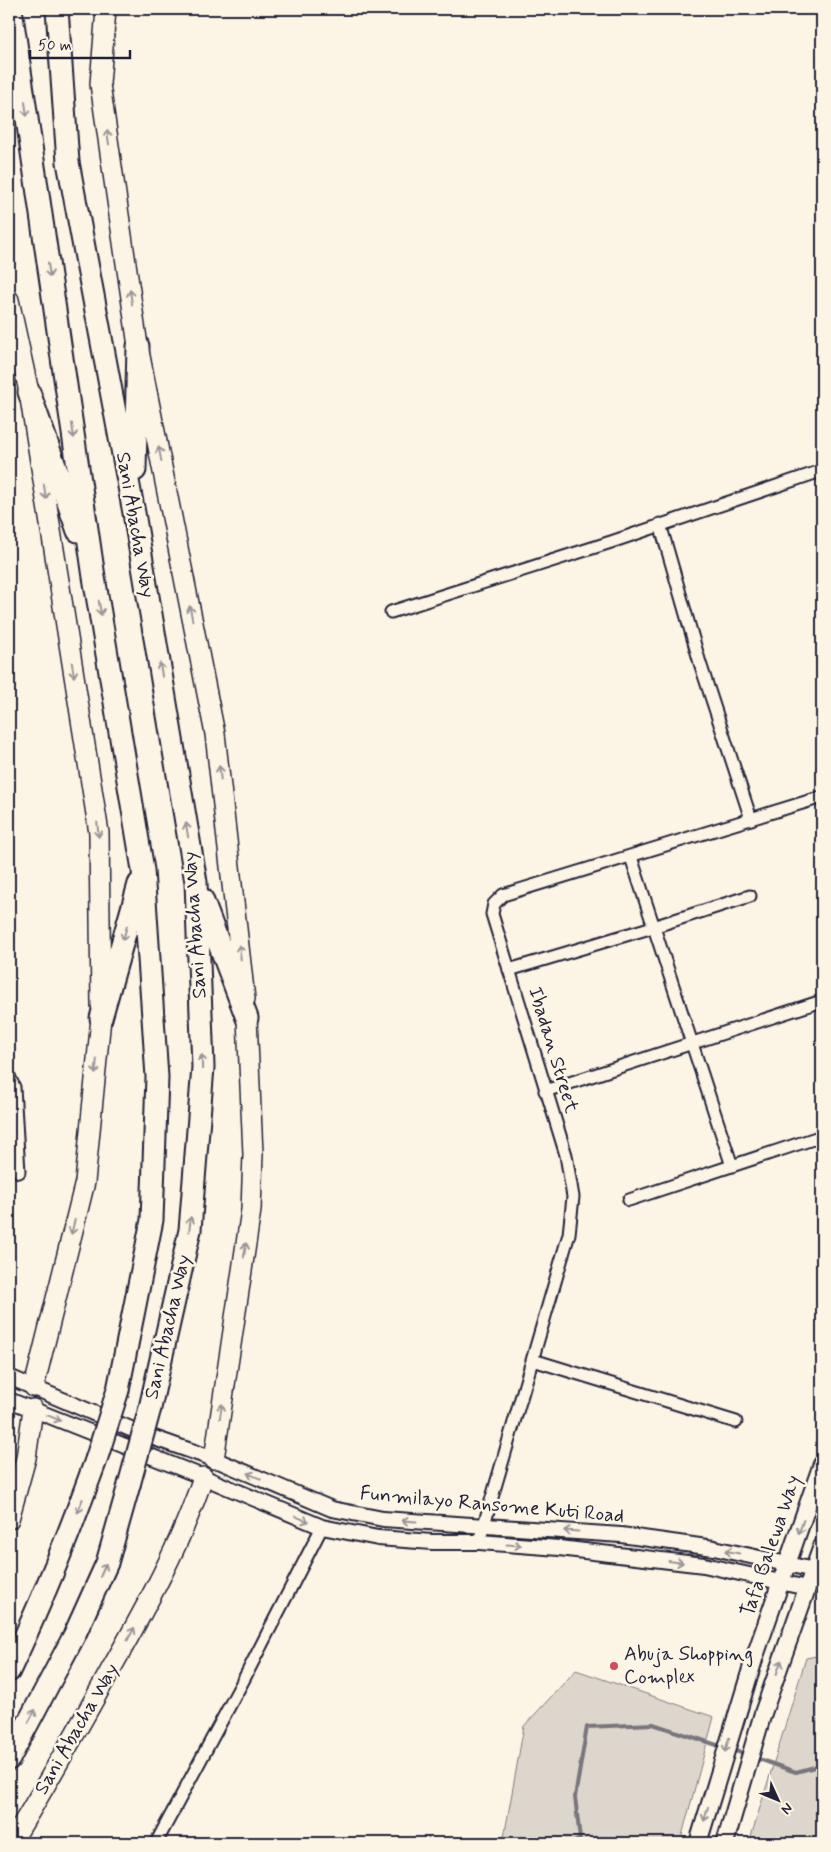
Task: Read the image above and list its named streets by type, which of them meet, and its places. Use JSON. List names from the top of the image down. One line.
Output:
{"streets":{"highway":["Sani Abacha Way"],"main road":["Tafa Balewa Way"],"street":["Ibadan Street","Funmilayo Ransome Kuti Road"]},"crossings":[["Sani Abacha Way","Funmilayo Ransome Kuti Road"],["Ibadan Street","Funmilayo Ransome Kuti Road"],["Funmilayo Ransome Kuti Road","Tafa Balewa Way"]],"places":["Abuja Shopping Complex"],"scale_bar":"50 m","north":"bottom right"}
